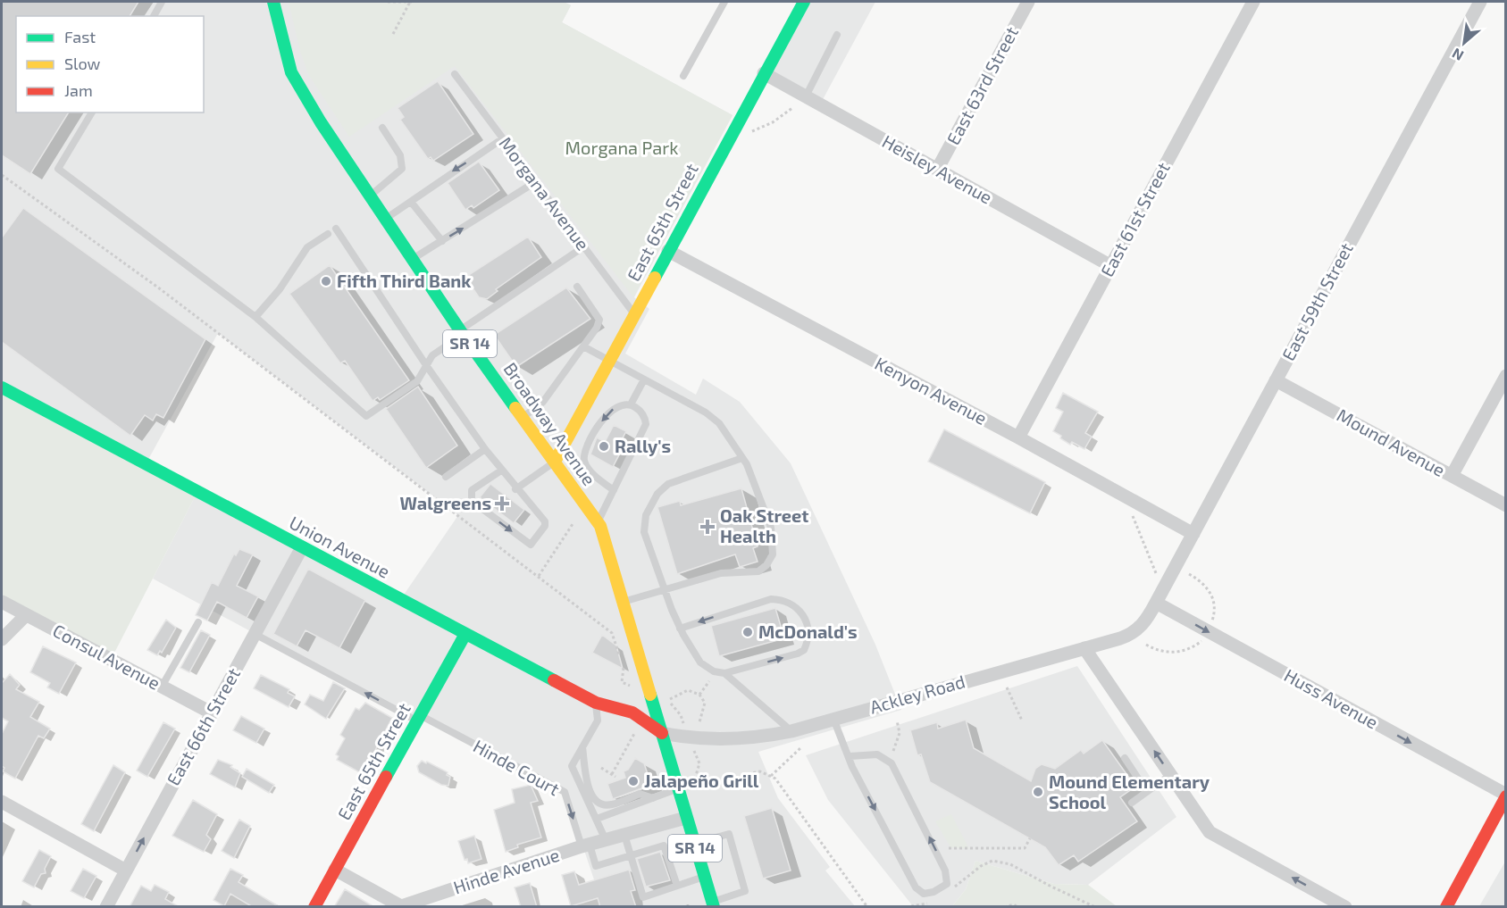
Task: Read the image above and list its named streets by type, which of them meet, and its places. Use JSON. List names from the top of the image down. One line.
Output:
{"streets":{"main road":["East 65th Street","SR 14","Broadway Avenue","Union Avenue"],"street":["East 63rd Street","Heisley Avenue","East 61st Street","East 59th Street","Kenyon Avenue","Mound Avenue","Consul Avenue","Ackley Road","Huss Avenue","East 66th Street","Hinde Avenue"],"lane":["Morgana Avenue","Hinde Court"]},"crossings":[["East 63rd Street","Heisley Avenue"],["Heisley Avenue","East 61st Street"],["Heisley Avenue","East 65th Street"],["Morgana Avenue","East 65th Street"],["East 61st Street","Kenyon Avenue"],["East 65th Street","Kenyon Avenue"],["East 65th Street","Broadway Avenue"],["East 65th Street","Union Avenue"],["East 65th Street","Hinde Court"],["East 65th Street","Hinde Avenue"],["East 59th Street","Kenyon Avenue"],["East 59th Street","Mound Avenue"],["East 59th Street","Ackley Road"],["East 59th Street","Huss Avenue"],["Broadway Avenue","Union Avenue"],["Broadway Avenue","Ackley Road"],["Broadway Avenue","Hinde Avenue"],["Union Avenue","Ackley Road"],["Union Avenue","East 66th Street"],["Consul Avenue","East 66th Street"],["Ackley Road","Huss Avenue"],["East 66th Street","Hinde Court"],["Hinde Court","Hinde Avenue"]],"one_way":["Huss Avenue","East 66th Street"],"parks":["Morgana Park"],"places":{"other":["Fifth Third Bank","Rally's","McDonald's","Jalapeño Grill","Mound Elementary School"],"health":["Walgreens","Oak Street Health"]},"legend":["Fast","Slow","Jam"],"north":"bottom left"}
